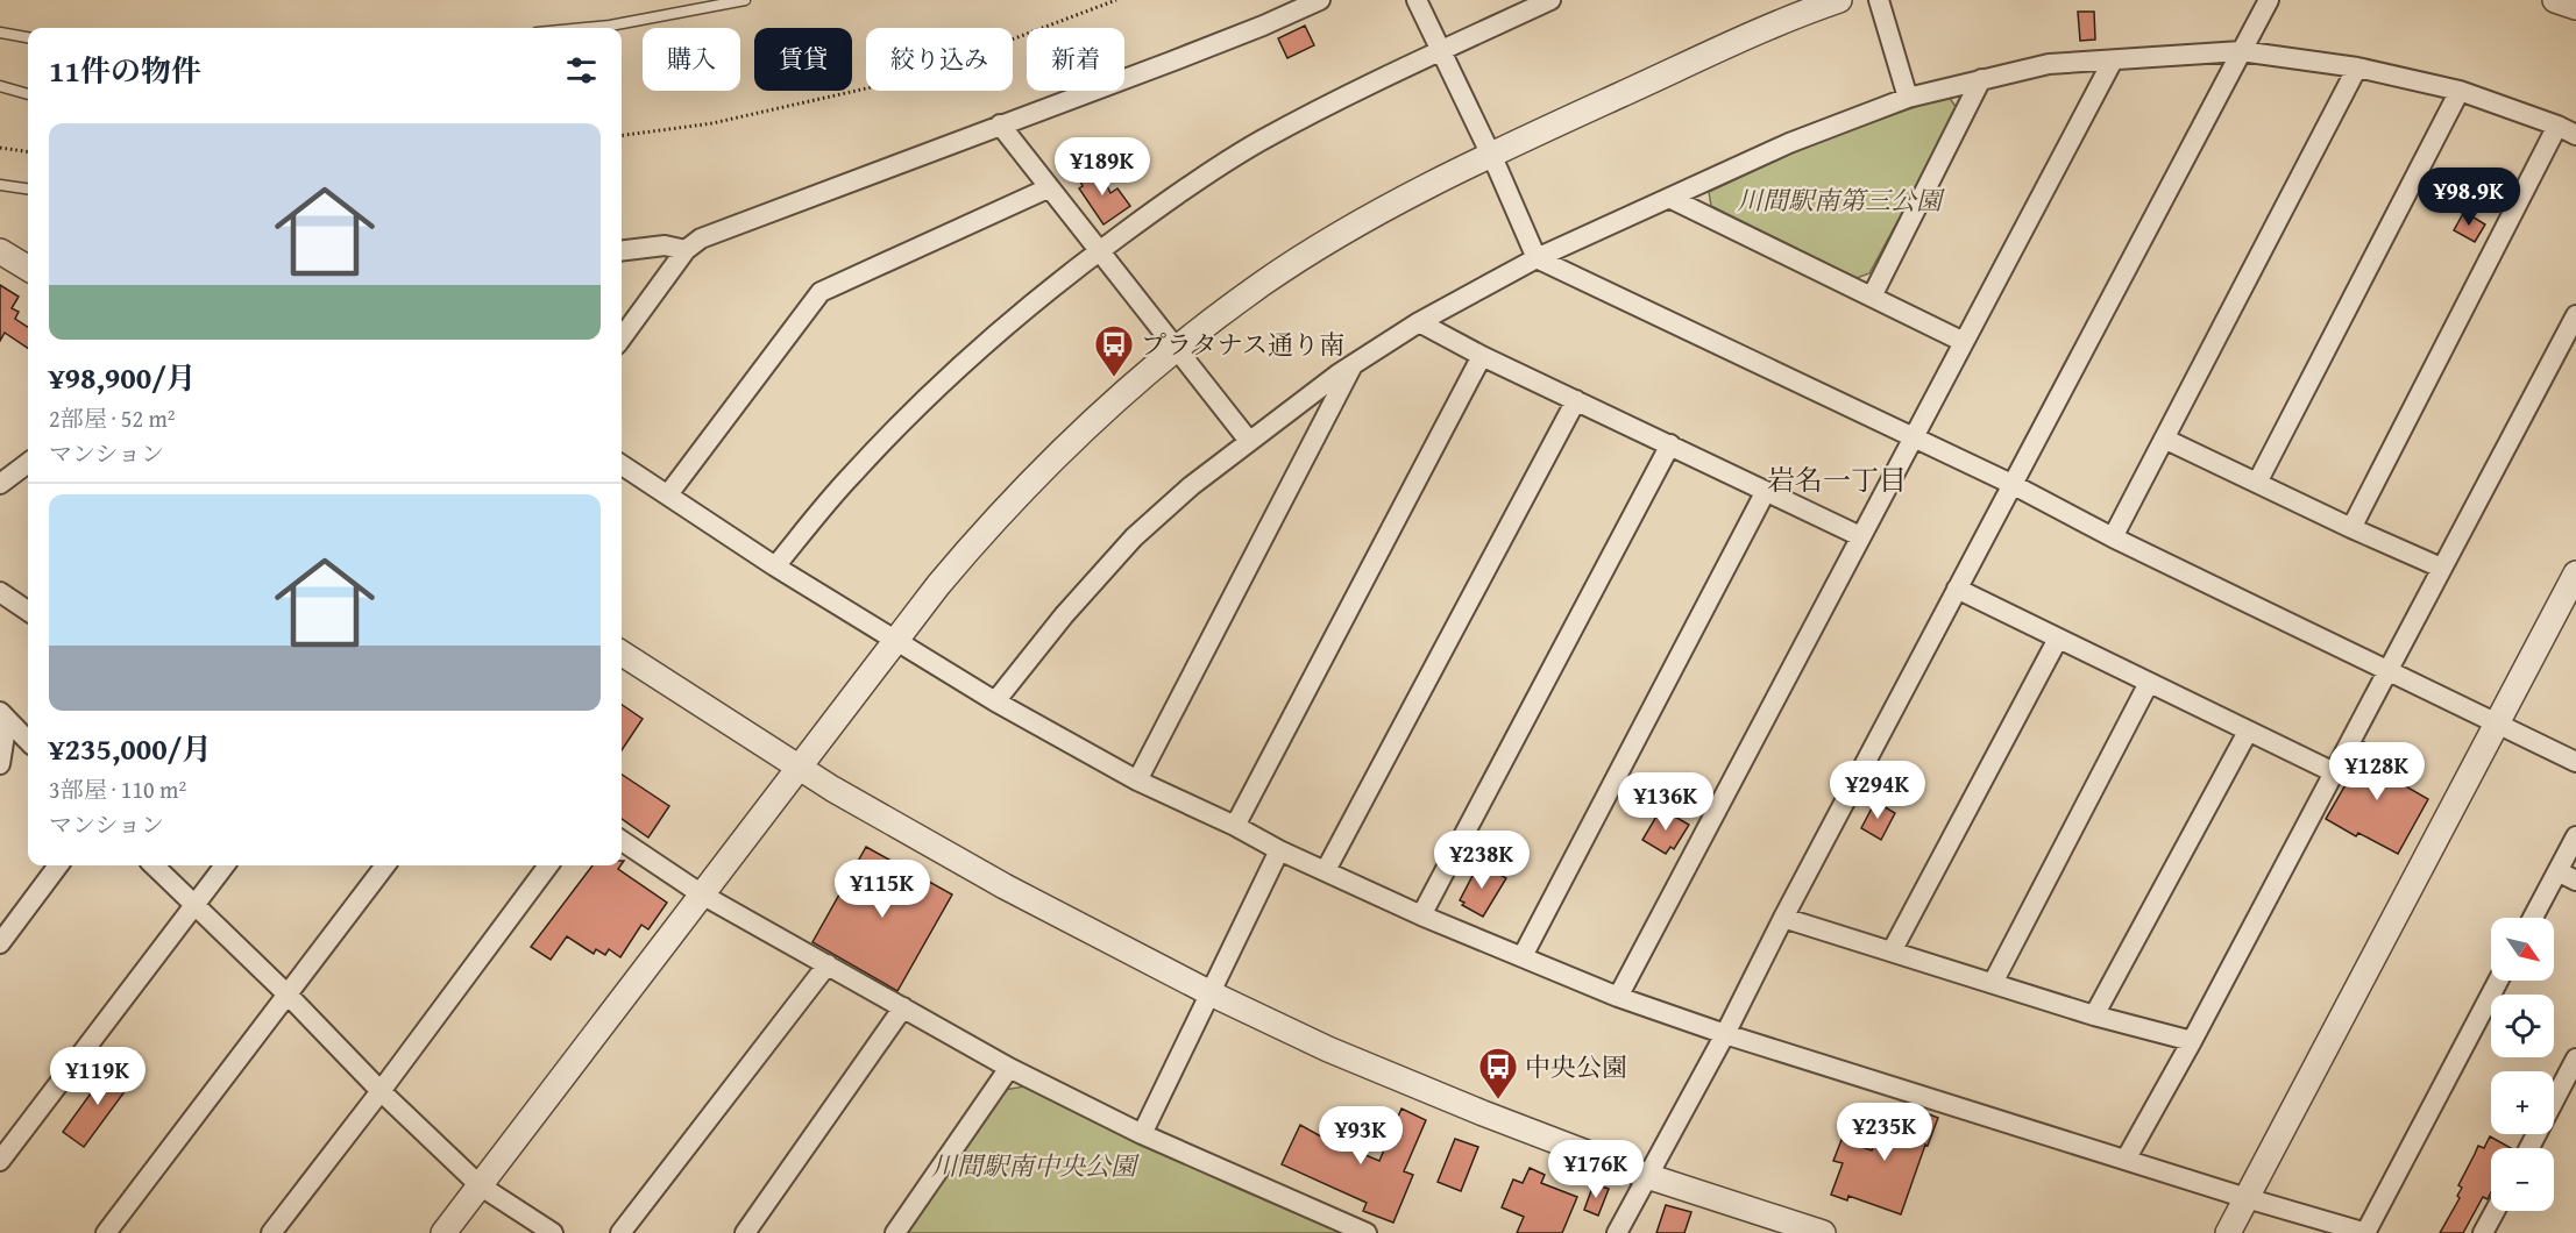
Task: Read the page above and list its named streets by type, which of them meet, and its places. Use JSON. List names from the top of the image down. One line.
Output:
{"districts":["岩名一丁目"],"parks":["川間駅南第三公園","川間駅南中央公園"],"places":{"bus stop":["プラタナス通り南","中央公園"]},"north":"bottom right","page":{"chip":["購入","賃貸","絞り込み","新着"],"heading":"11件の物件","list":[{"name":"¥98,900/月","note":"2部屋 · 52 m² · マンション"},{"name":"¥235,000/月","note":"3部屋 · 110 m² · マンション"}],"price":["¥189K","¥98.9K","¥128K","¥294K","¥136K","¥238K","¥115K","¥119K","¥235K","¥93K","¥176K"],"map_buttons":["+","−"]}}
